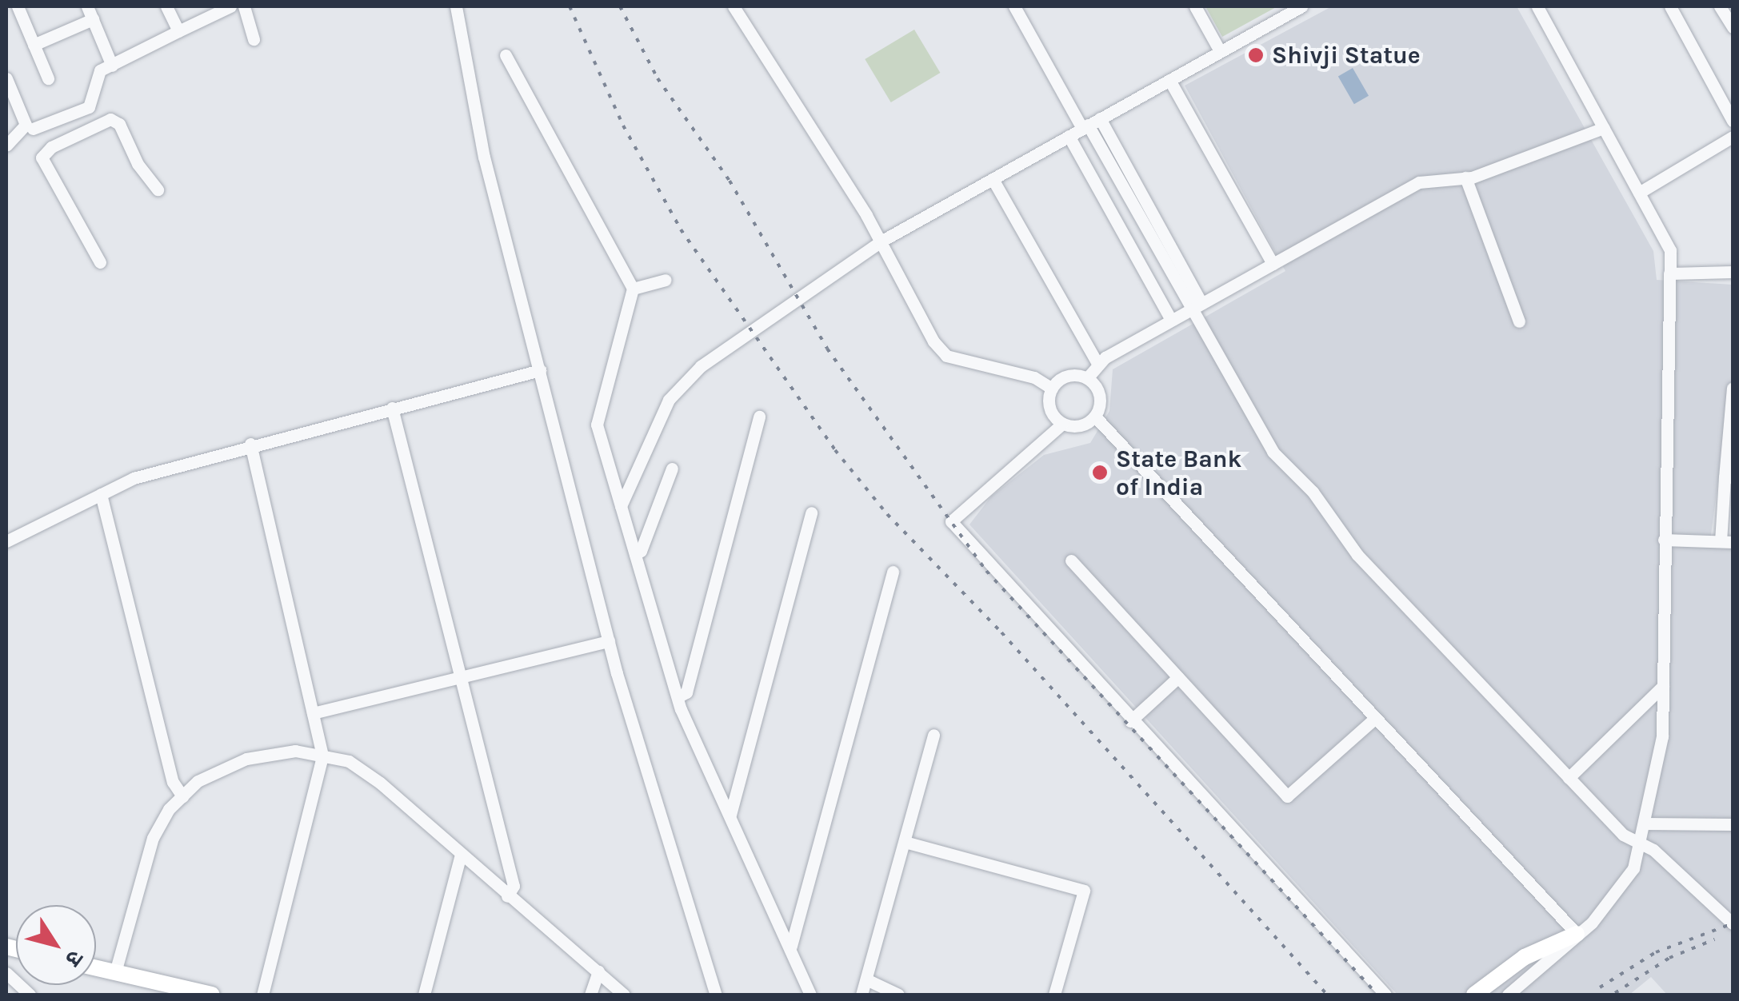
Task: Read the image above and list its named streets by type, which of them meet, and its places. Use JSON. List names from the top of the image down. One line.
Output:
{"places":["Shivji Statue","State Bank of India"],"north":"bottom right"}
